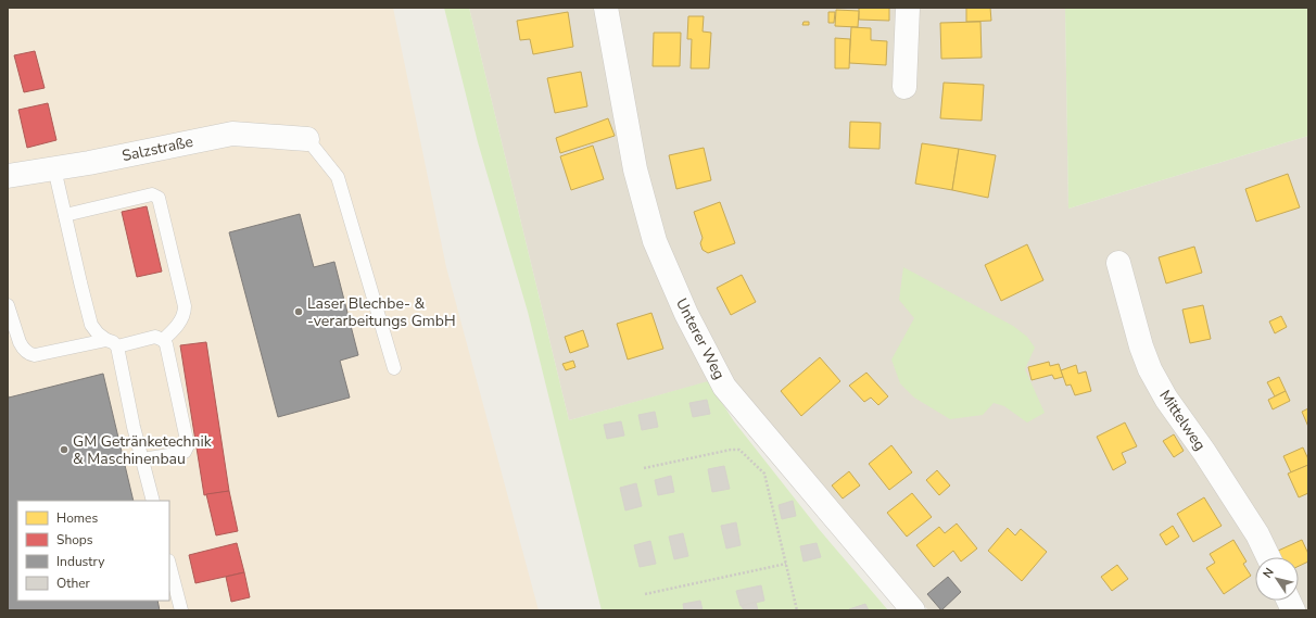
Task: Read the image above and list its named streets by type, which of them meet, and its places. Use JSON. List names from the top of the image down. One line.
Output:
{"streets":{"street":["Salzstraße","Unterer Weg","Mittelweg"]},"places":["Laser Blechbe- & -verarbeitungs GmbH","GM Getränketechnik & Maschinenbau"],"legend":["Homes","Shops","Industry","Other"],"north":"top left"}
